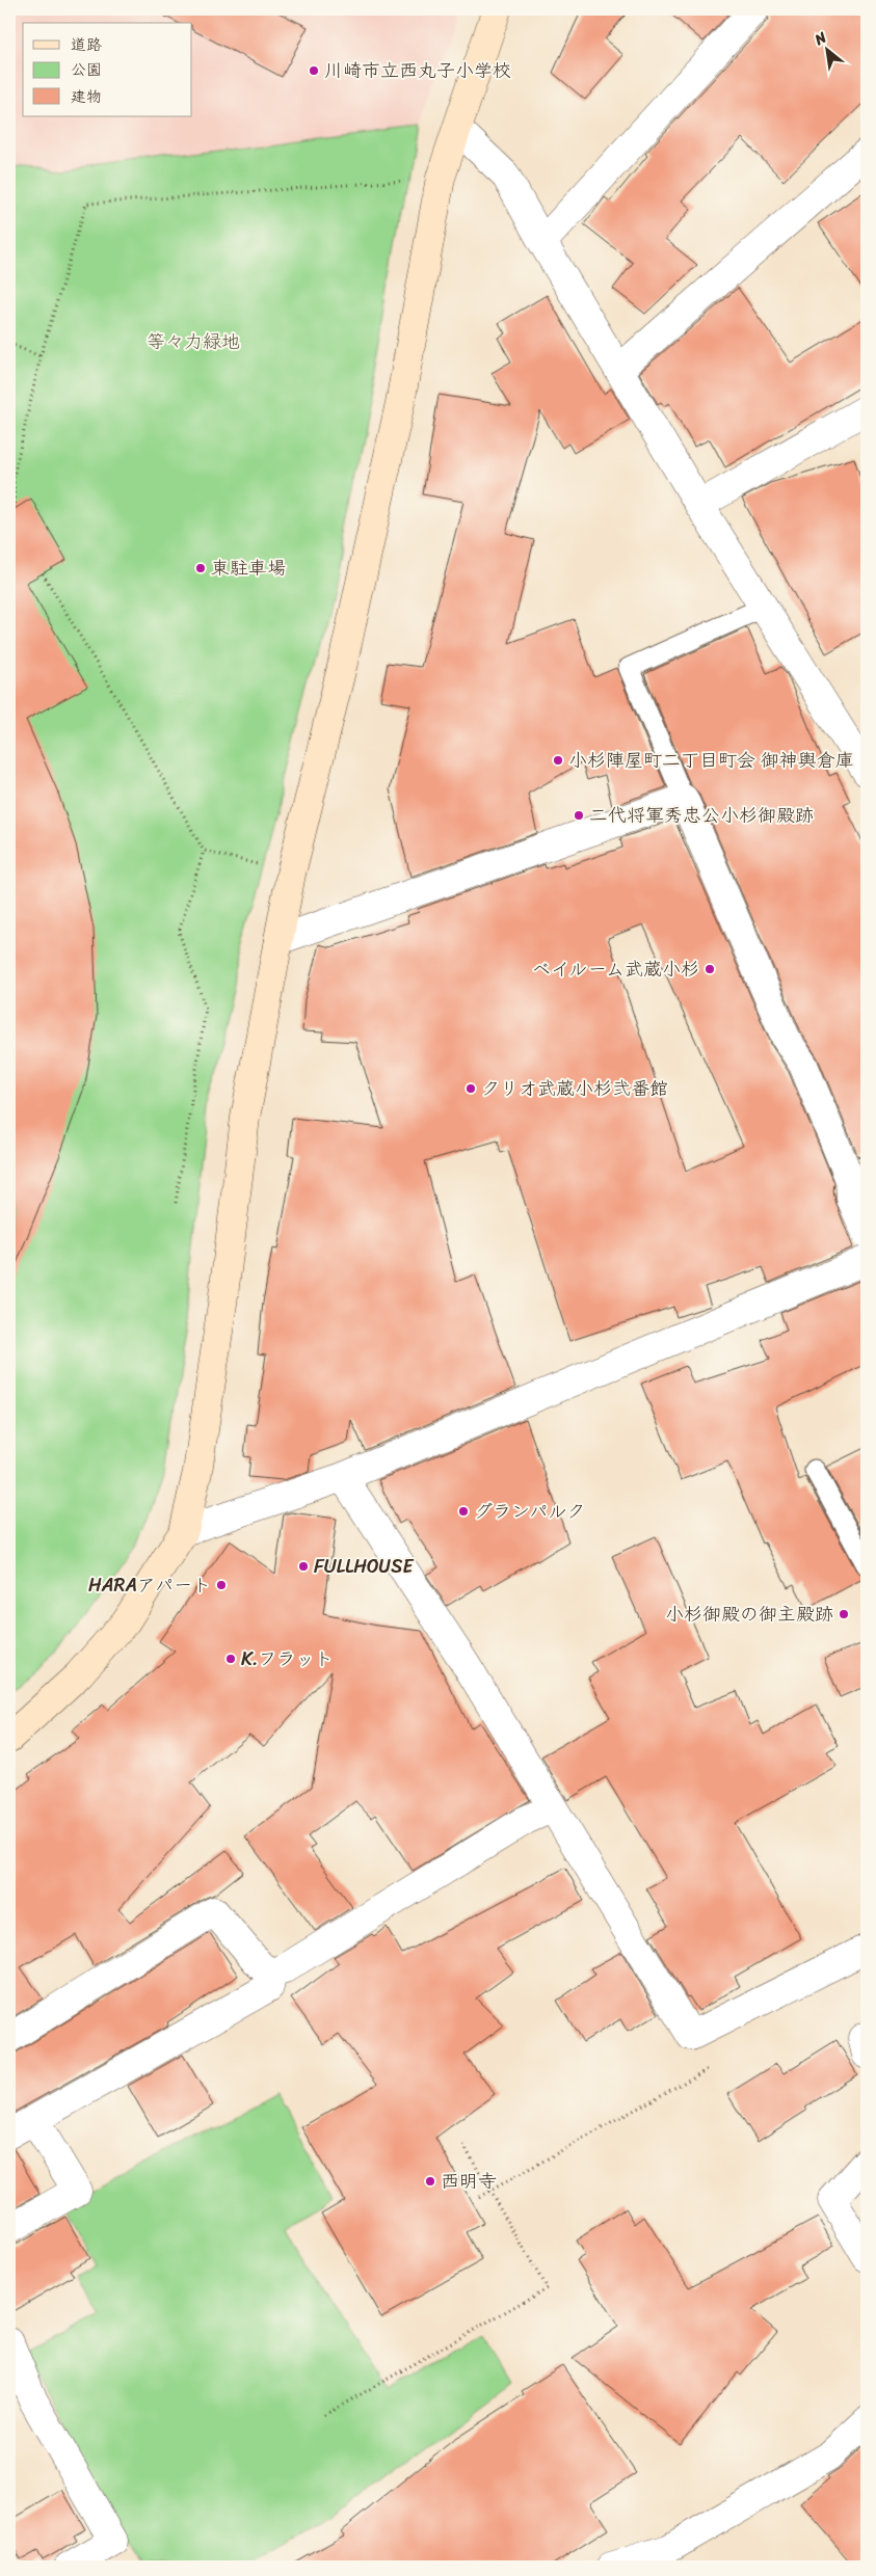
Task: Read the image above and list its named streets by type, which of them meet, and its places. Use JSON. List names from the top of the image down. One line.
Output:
{"parks":["等々力緑地"],"places":["川崎市立西丸子小学校","東駐車場","小杉陣屋町二丁目町会 御神輿倉庫","二代将軍秀忠公小杉御殿跡","ベイルーム武蔵小杉","クリオ武蔵小杉弐番館","グランパルク","FULLHOUSE","HARAアパート","小杉御殿の御主殿跡","K.フラット","西明寺"],"legend":["道路","公園","建物"],"north":"top left"}
